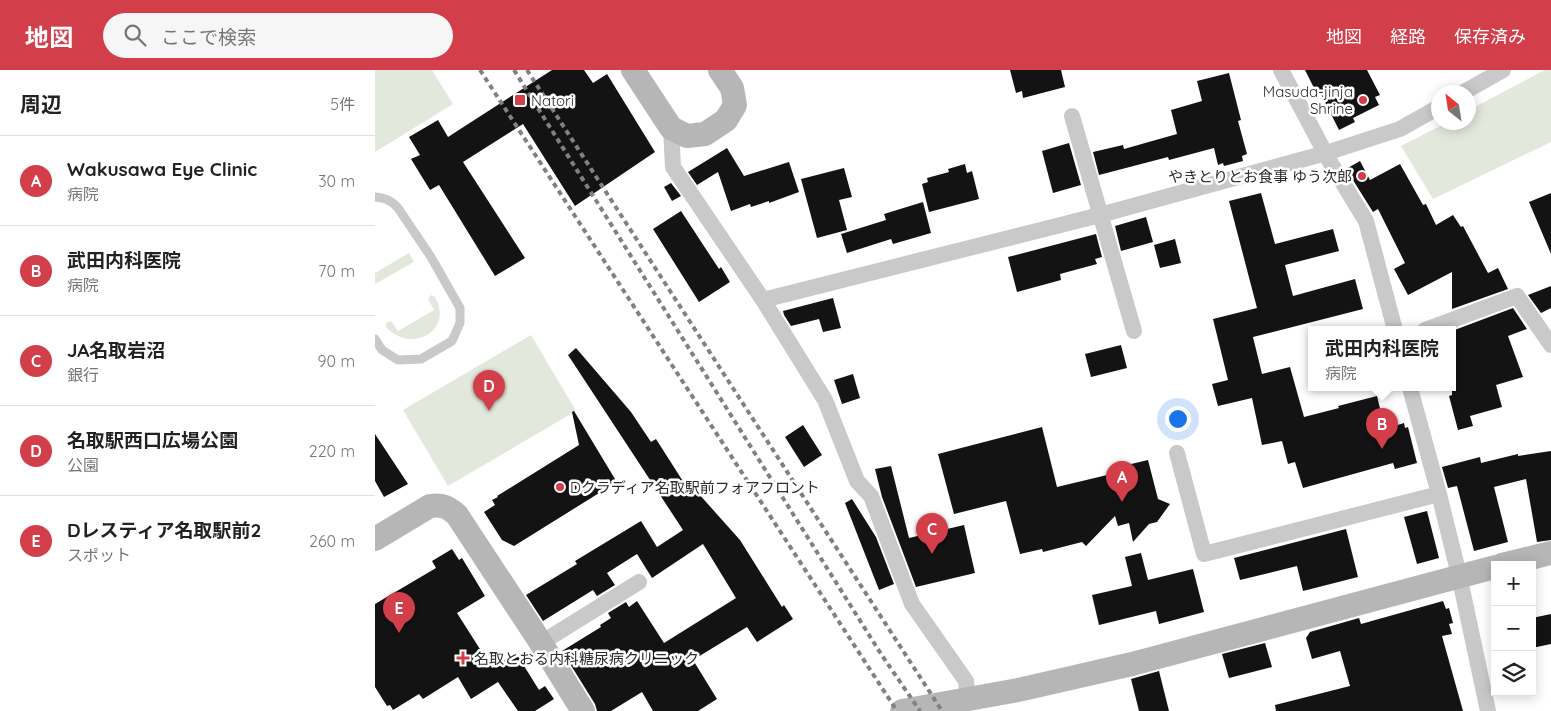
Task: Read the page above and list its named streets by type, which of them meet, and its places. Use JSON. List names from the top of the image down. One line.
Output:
{"places":{"transit":["Natori"],"other":["Masuda-jinja Shrine","やきとりとお食事 ゆう次郎","Dクラディア名取駅前フォアフロント"],"health":["名取とおる内科糖尿病クリニック"]},"north":"top left","page":{"header":"地図","search":"ここで検索","nav":["地図","経路","保存済み"],"heading":["周辺","5件"],"list":[{"mark":"A","name":"Wakusawa Eye Clinic","note":"病院","value":"30 m"},{"mark":"B","name":"武田内科医院","note":"病院","value":"70 m"},{"mark":"C","name":"JA名取岩沼","note":"銀行","value":"90 m"},{"mark":"D","name":"名取駅西口広場公園","note":"公園","value":"220 m"},{"mark":"E","name":"Dレスティア名取駅前2","note":"スポット","value":"260 m"}],"popup":["武田内科医院","病院"],"pins":["D","B","A","C","E"],"map_buttons":["+","−"]}}
